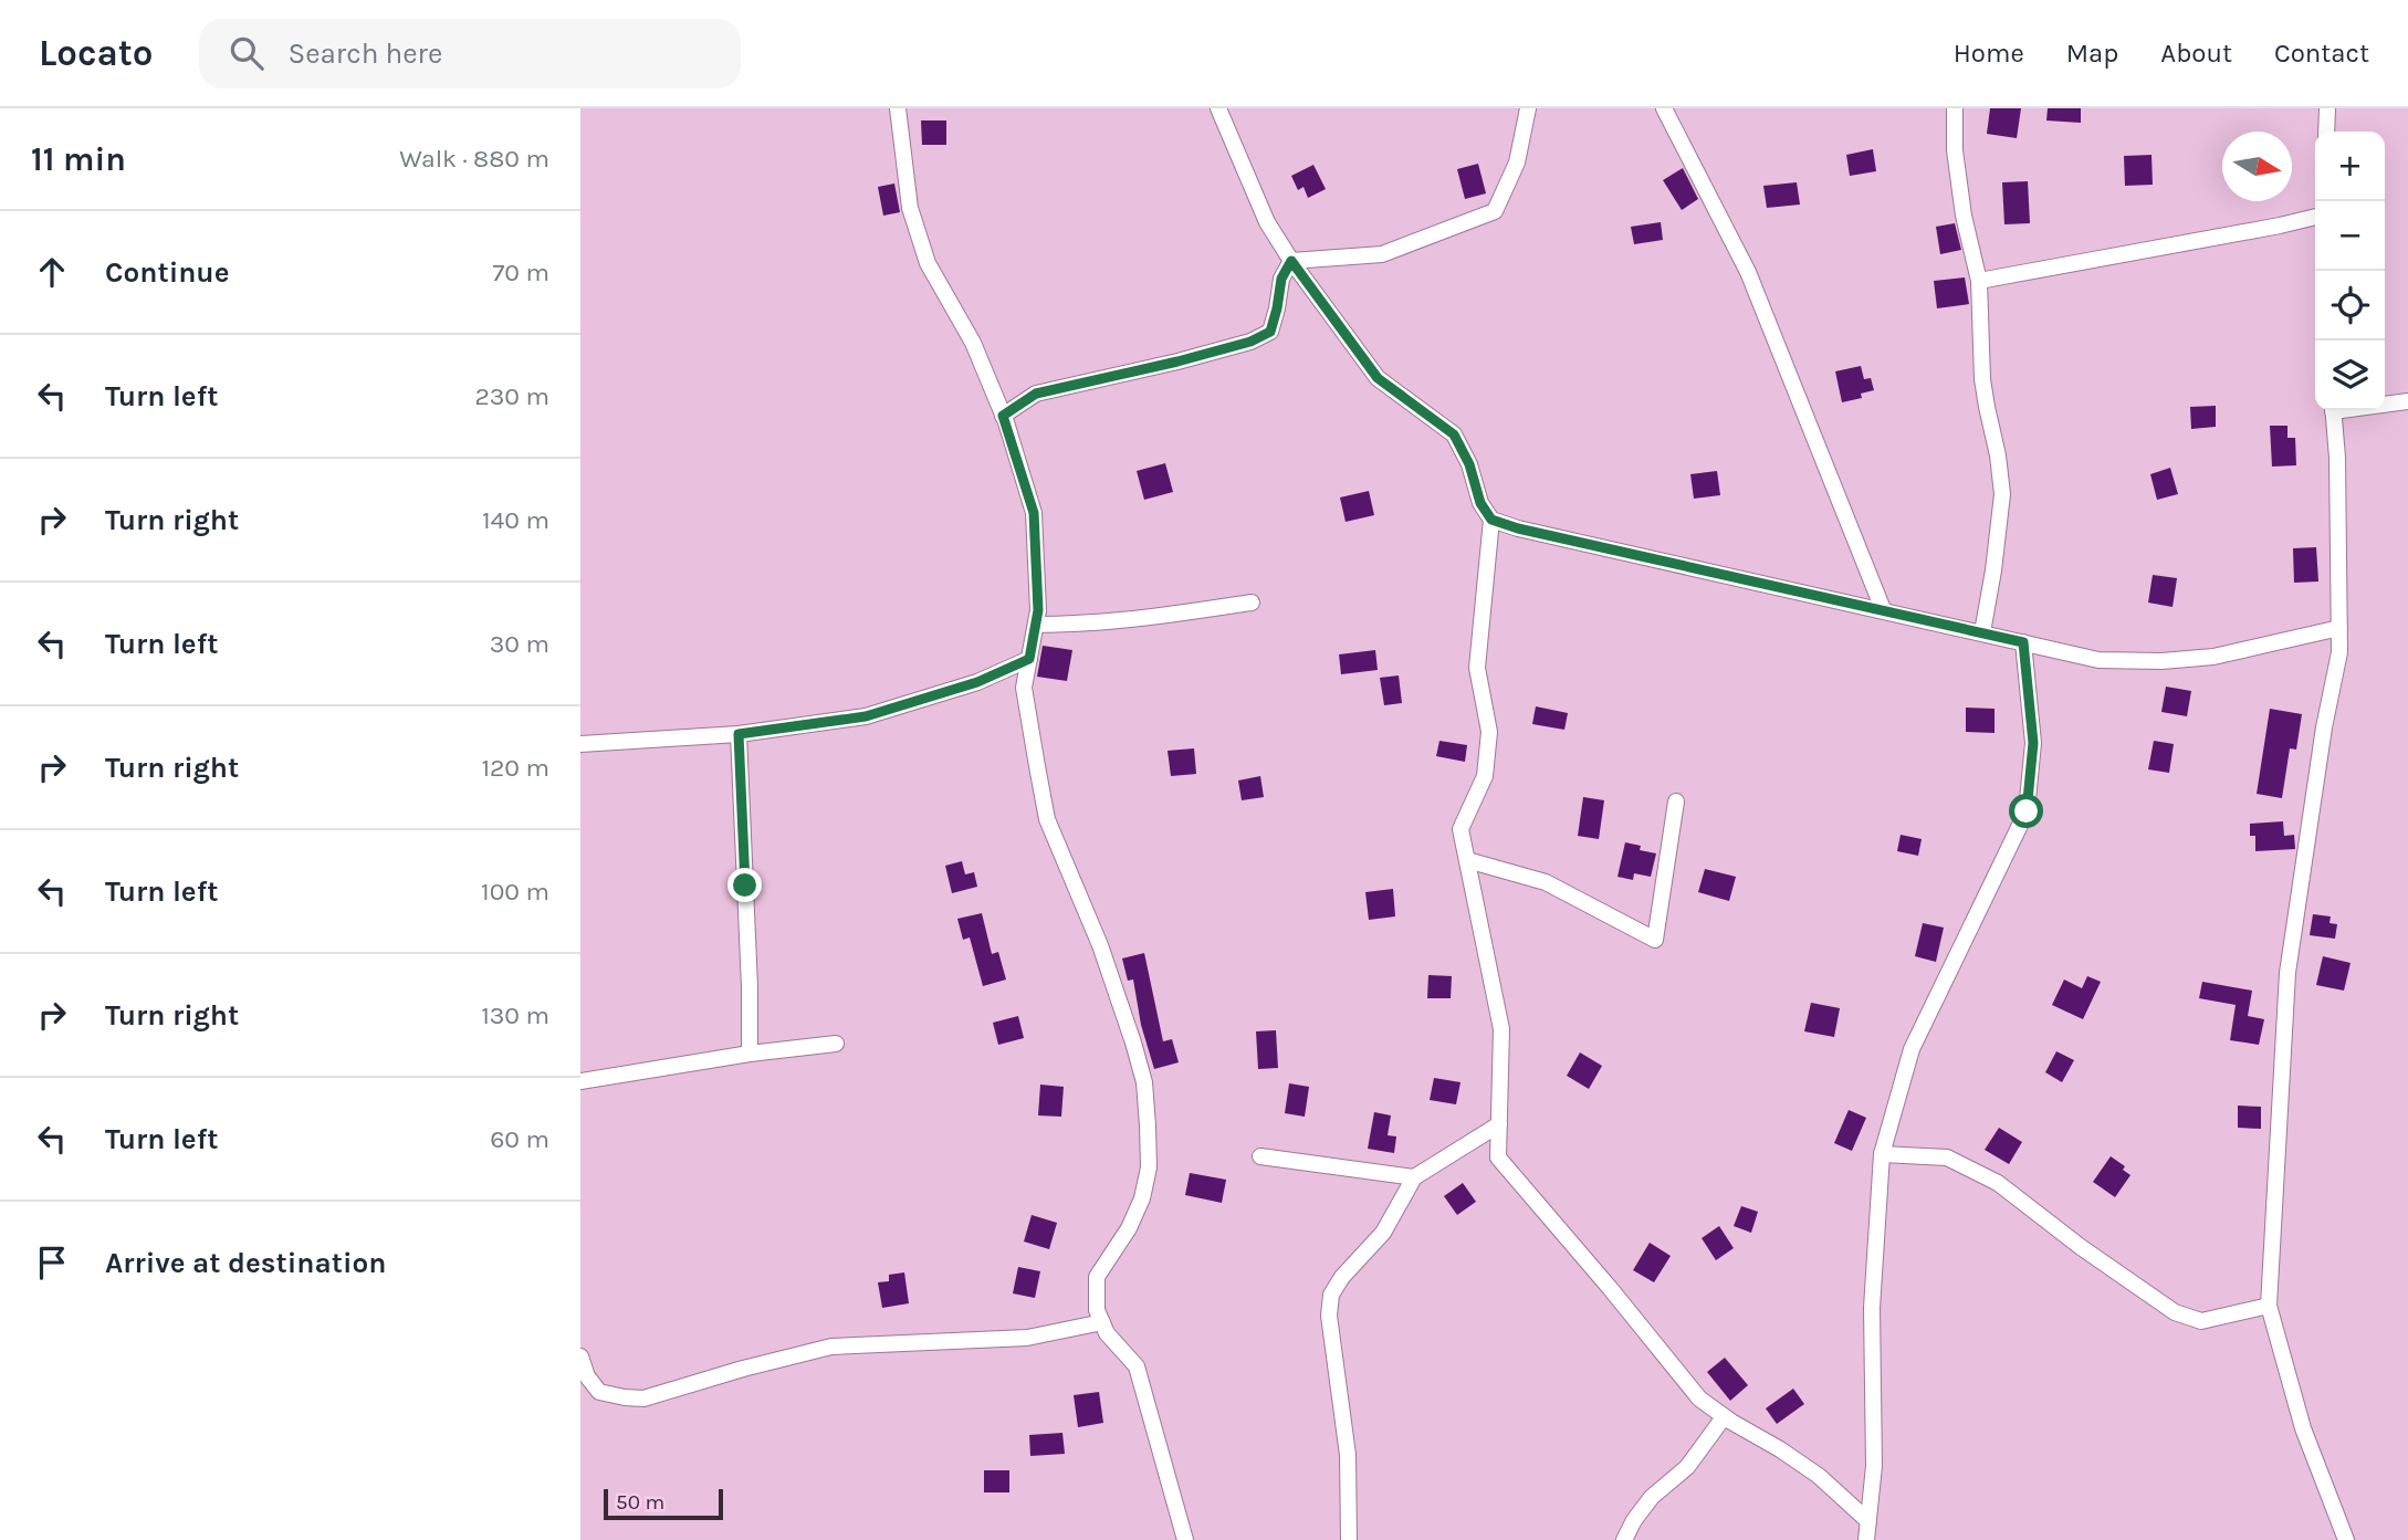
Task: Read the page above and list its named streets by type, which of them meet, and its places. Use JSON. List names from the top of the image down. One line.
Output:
{"scale_bar":"50 m","north":"right","page":{"header":"Locato","search":"Search here","nav":["Home","Map","About","Contact"],"heading":["11 min","Walk · 880 m"],"map_buttons":["+","−"],"list":[["Continue","70 m"],["Turn left","230 m"],["Turn right","140 m"],["Turn left","30 m"],["Turn right","120 m"],["Turn left","100 m"],["Turn right","130 m"],["Turn left","60 m"],"Arrive at destination"],"scale":"50 m"}}
